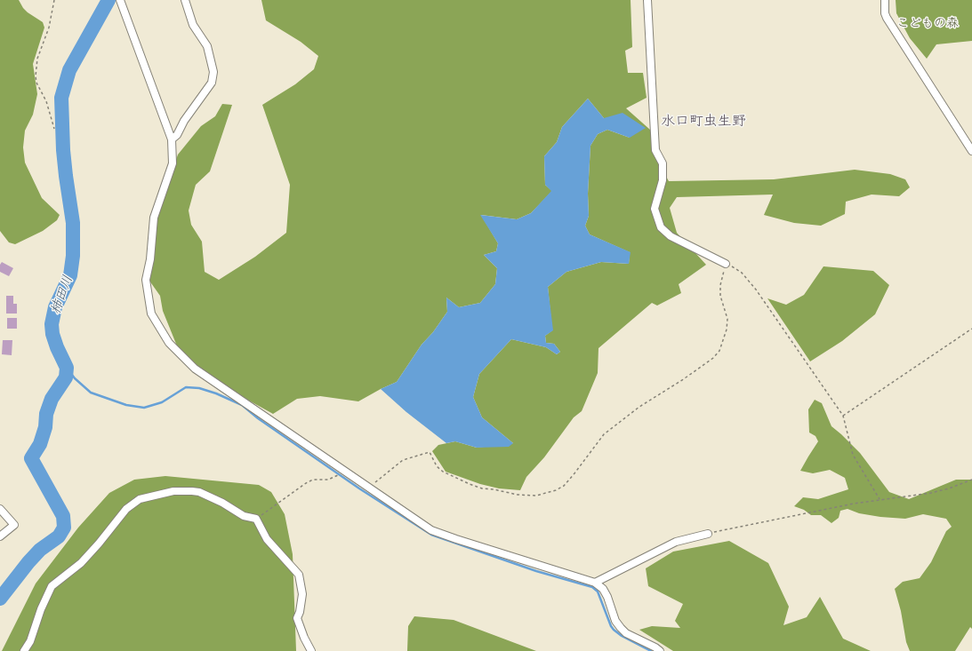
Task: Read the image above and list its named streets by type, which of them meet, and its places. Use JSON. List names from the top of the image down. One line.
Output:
{"districts":["水口町虫生野"],"water":["柿田川"],"parks":["こどもの森"]}
